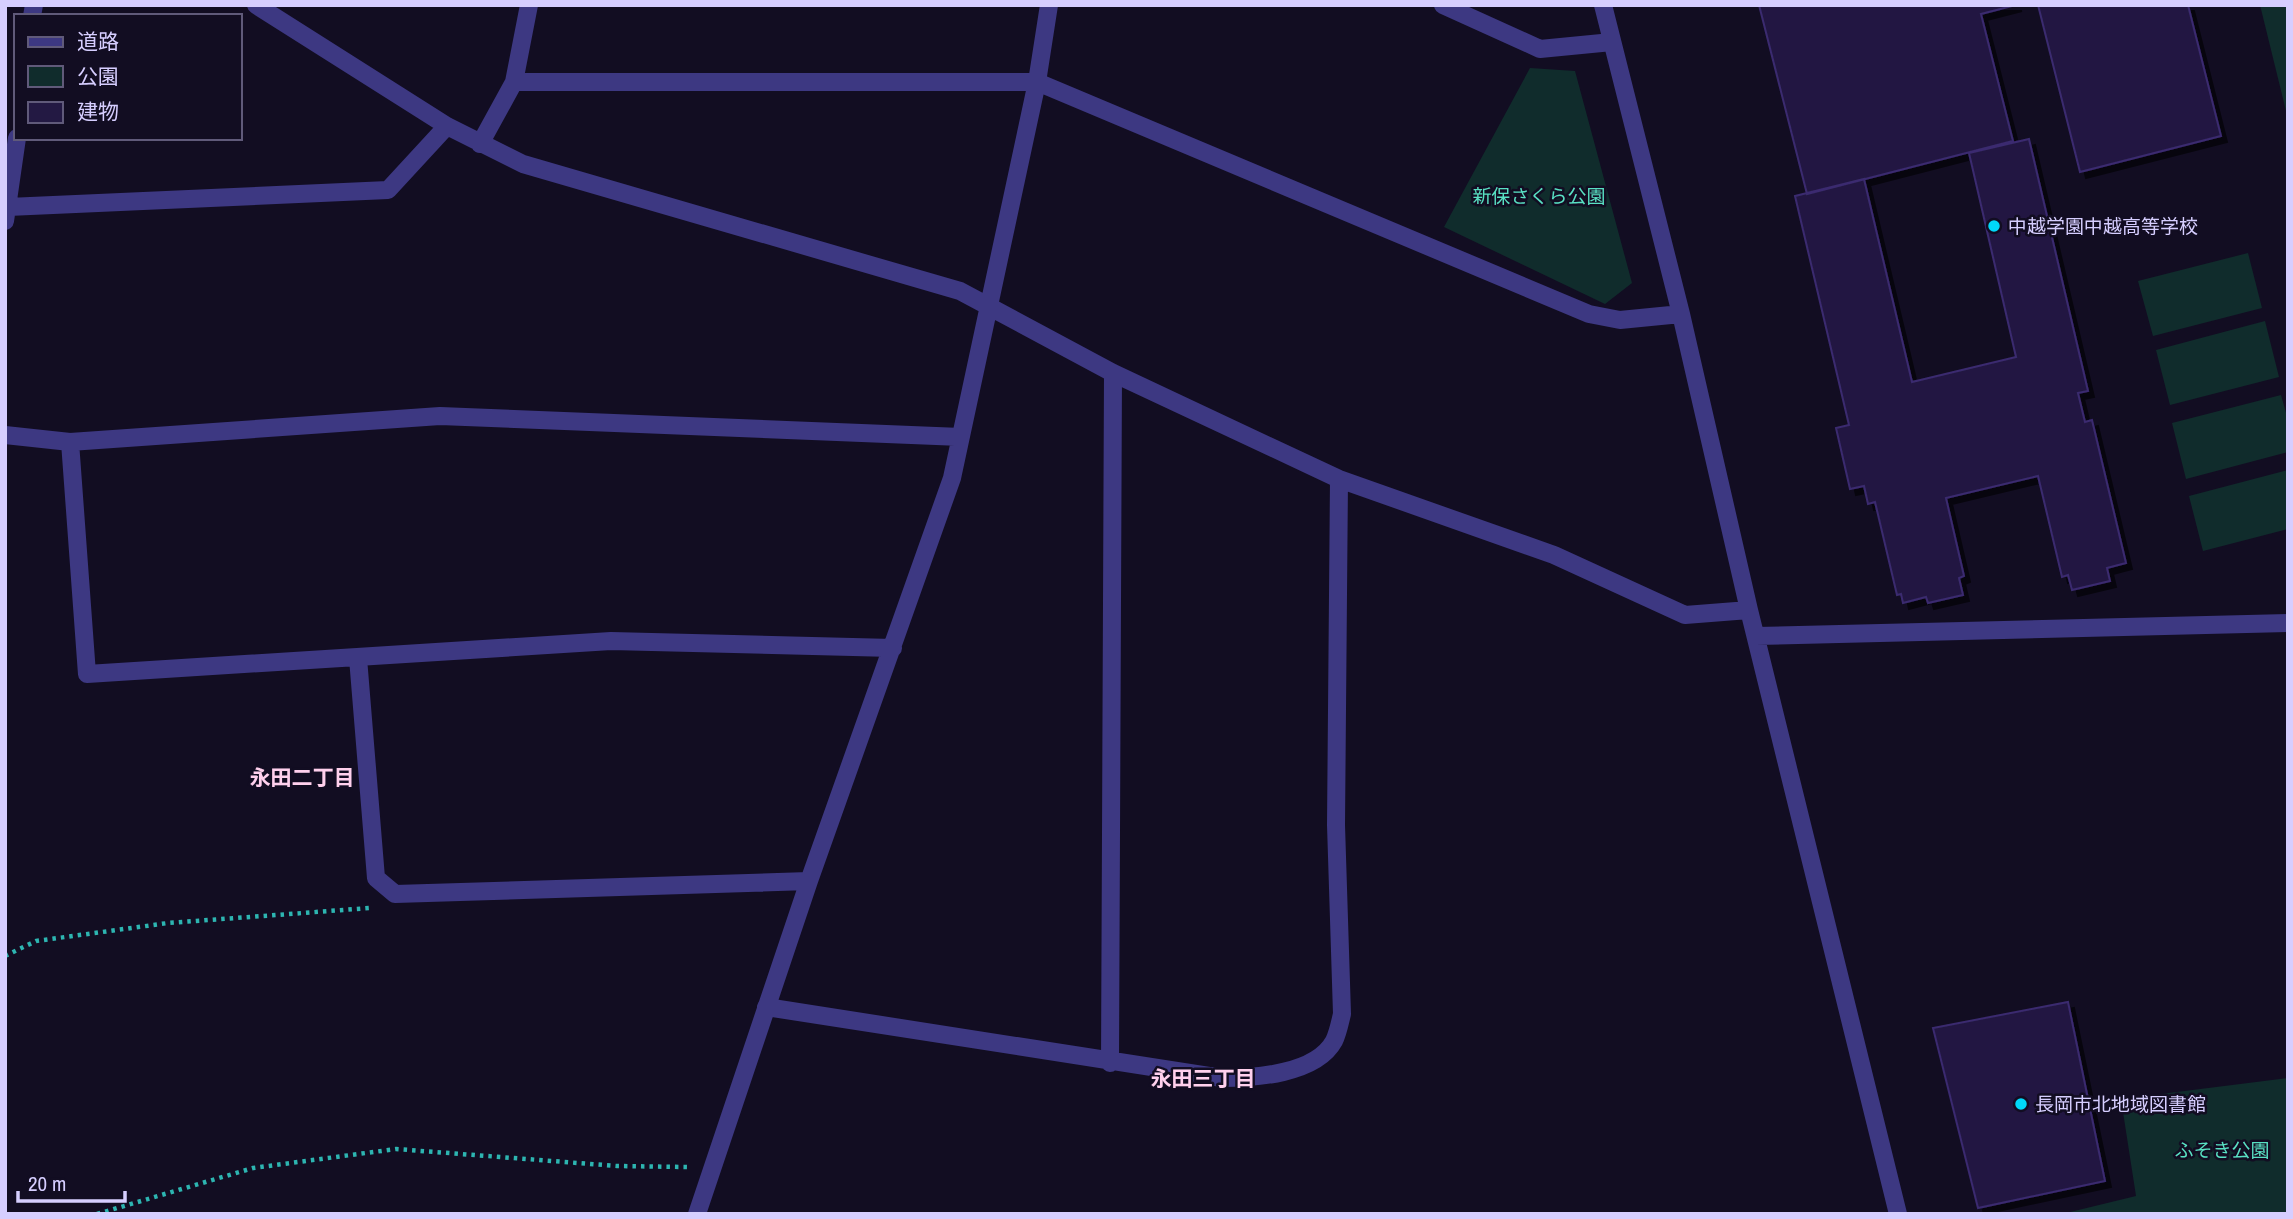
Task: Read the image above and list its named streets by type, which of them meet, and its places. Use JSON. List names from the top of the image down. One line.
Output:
{"districts":["永田二丁目","永田三丁目"],"parks":["新保さくら公園","ふそき公園"],"places":["中越学園中越高等学校","長岡市北地域図書館"],"legend":["道路","公園","建物"],"scale_bar":"20 m"}
